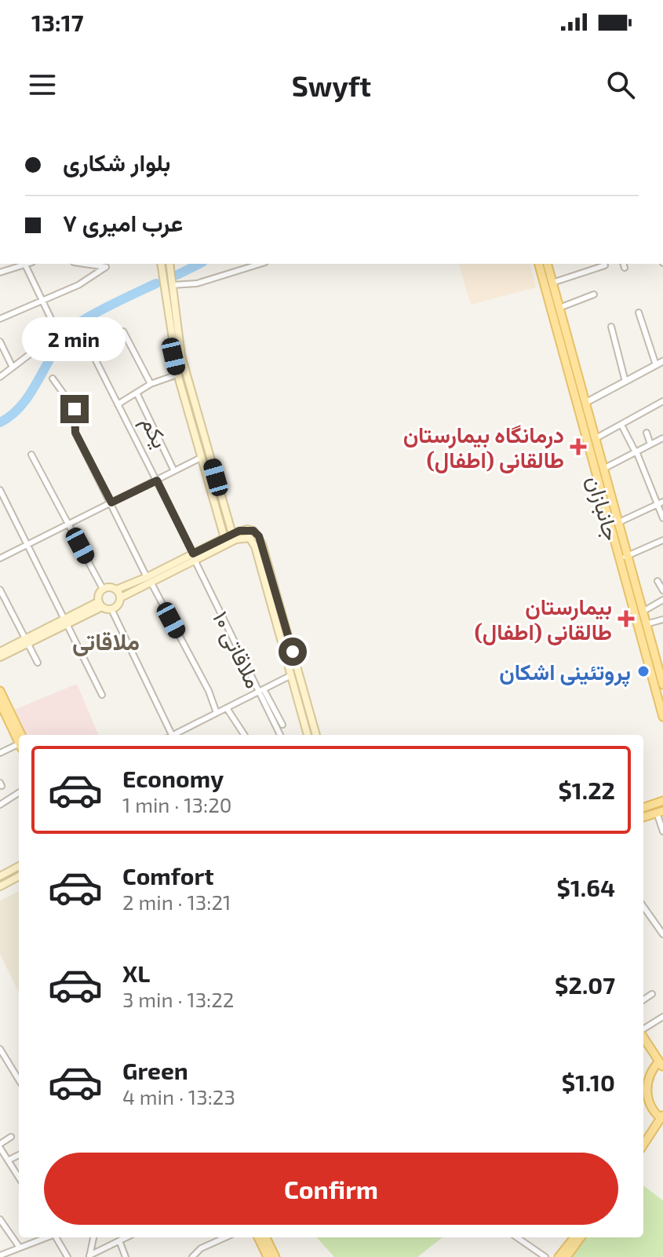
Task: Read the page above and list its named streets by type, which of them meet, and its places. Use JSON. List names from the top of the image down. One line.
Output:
{"streets":{"main road":["جانبازان"],"street":["یکم","۱۰ ملاقاتی"]},"districts":["ملاقاتی"],"places":{"health":["درمانگاه بیمارستان طالقانی (اطفال)","بیمارستان طالقانی (اطفال)"],"other":["پروتئینی اشکان"]},"page":{"status":"13:17","header":"Swyft","banner":["بلوار شکاری","۷ عرب امیری"],"bubble":"2 min","list":[{"name":"Economy","note":"1 min · 13:20","value":"$1.22"},{"name":"Comfort","note":"2 min · 13:21","value":"$1.64"},{"name":"XL","note":"3 min · 13:22","value":"$2.07"},{"name":"Green","note":"4 min · 13:23","value":"$1.10"}],"buttons":"Confirm"}}
